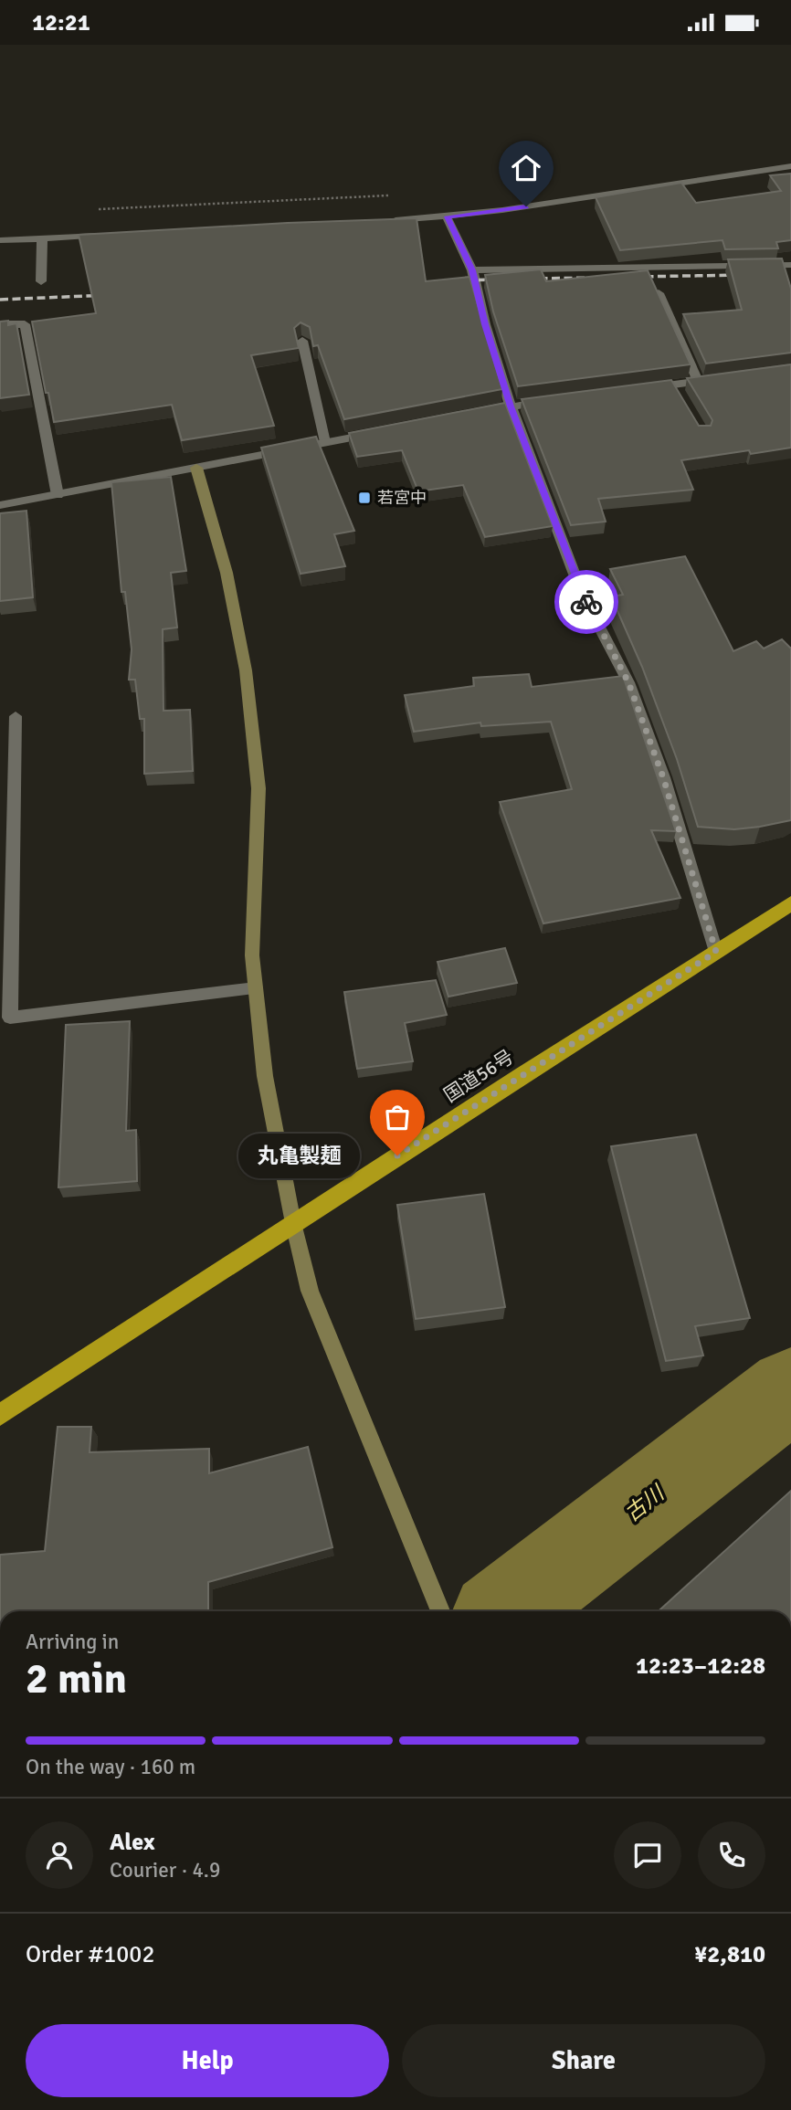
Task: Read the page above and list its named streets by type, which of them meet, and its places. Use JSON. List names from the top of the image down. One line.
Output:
{"streets":{"highway":["国道56号"]},"water":["古川"],"places":{"transit":["若宮中"],"other":["丸亀製麺"]},"page":{"status":"12:21","bubble":"丸亀製麺","heading":["2 min","Arriving in","12:23–12:28"],"panel":["Alex","Courier · 4.9","Order #1002","¥2,810"],"bar":"On the way · 160 m","buttons":["Help","Share"]}}
